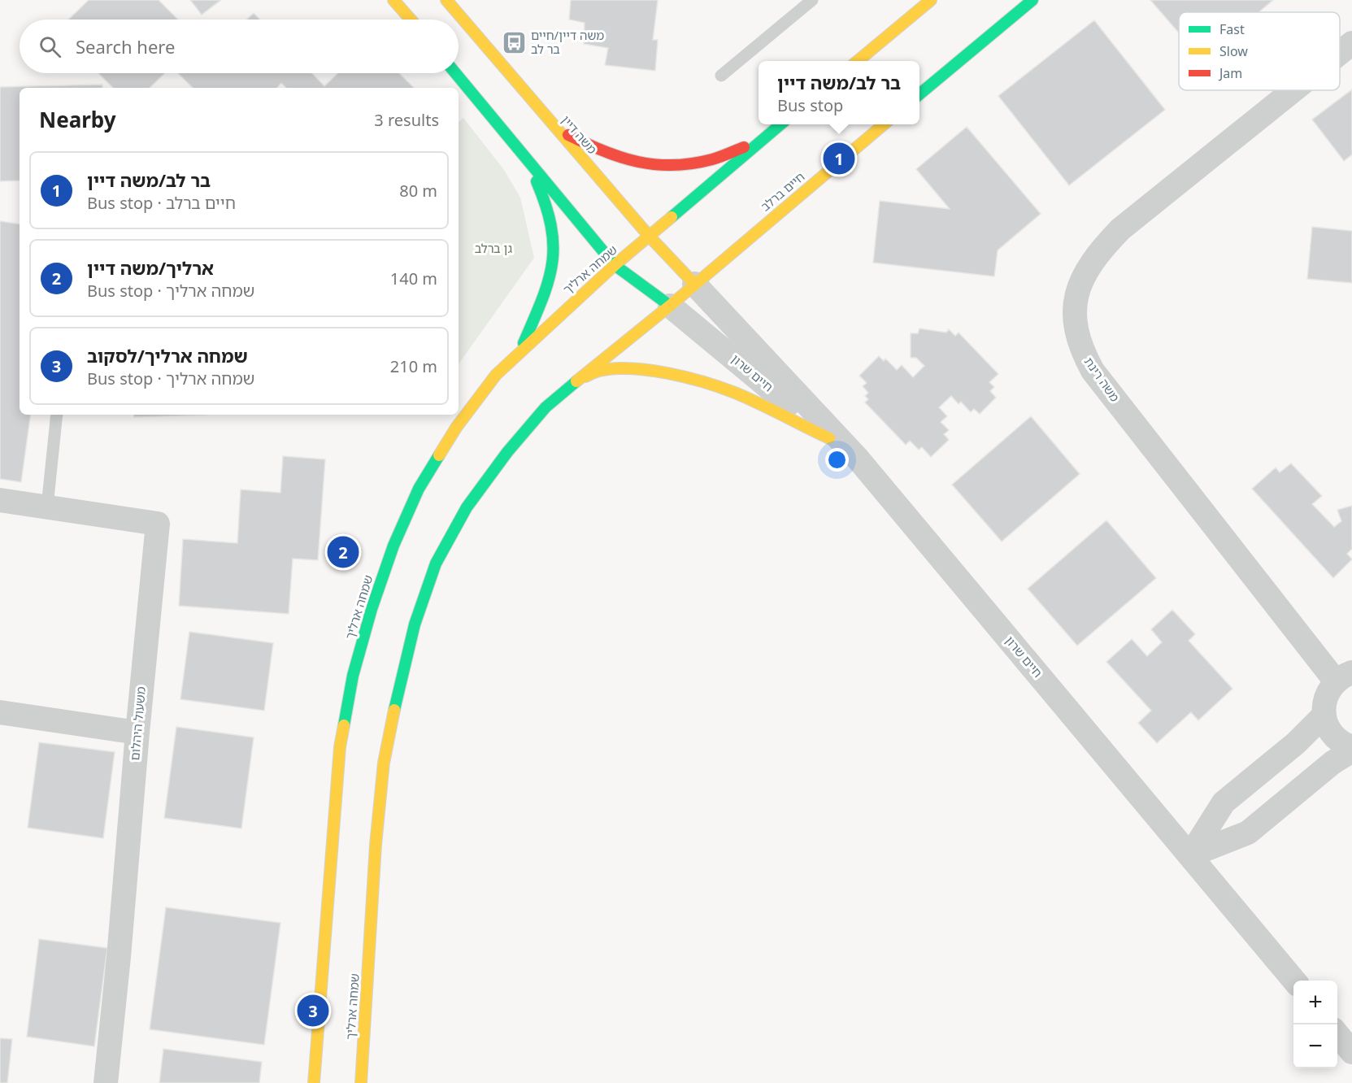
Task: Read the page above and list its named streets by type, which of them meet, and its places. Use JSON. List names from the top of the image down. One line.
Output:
{"streets":{"street":["משה דיין","חיים ברלב","שמחה ארליך","חיים שרון","משה רינת","משעול היהלום"]},"crossings":[["משה דיין","חיים ברלב"],["משה דיין","שמחה ארליך"],["משה דיין","חיים שרון"],["חיים ברלב","שמחה ארליך"],["חיים ברלב","חיים שרון"],["שמחה ארליך","חיים שרון"]],"parks":["גן ברלב"],"places":{"bus stop":["משה דיין/חיים בר לב"]},"legend":["Fast","Slow","Jam"],"page":{"search":"Search here","popup":["בר לב/משה דיין","Bus stop"],"heading":["Nearby","3 results"],"pins":["1","2","3"],"list":[{"mark":"1","name":"בר לב/משה דיין","note":"Bus stop · חיים ברלב","value":"80 m"},{"mark":"2","name":"ארליך/משה דיין","note":"Bus stop · שמחה ארליך","value":"140 m"},{"mark":"3","name":"שמחה ארליך/לסקוב","note":"Bus stop · שמחה ארליך","value":"210 m"}],"map_buttons":["+","−"]}}
